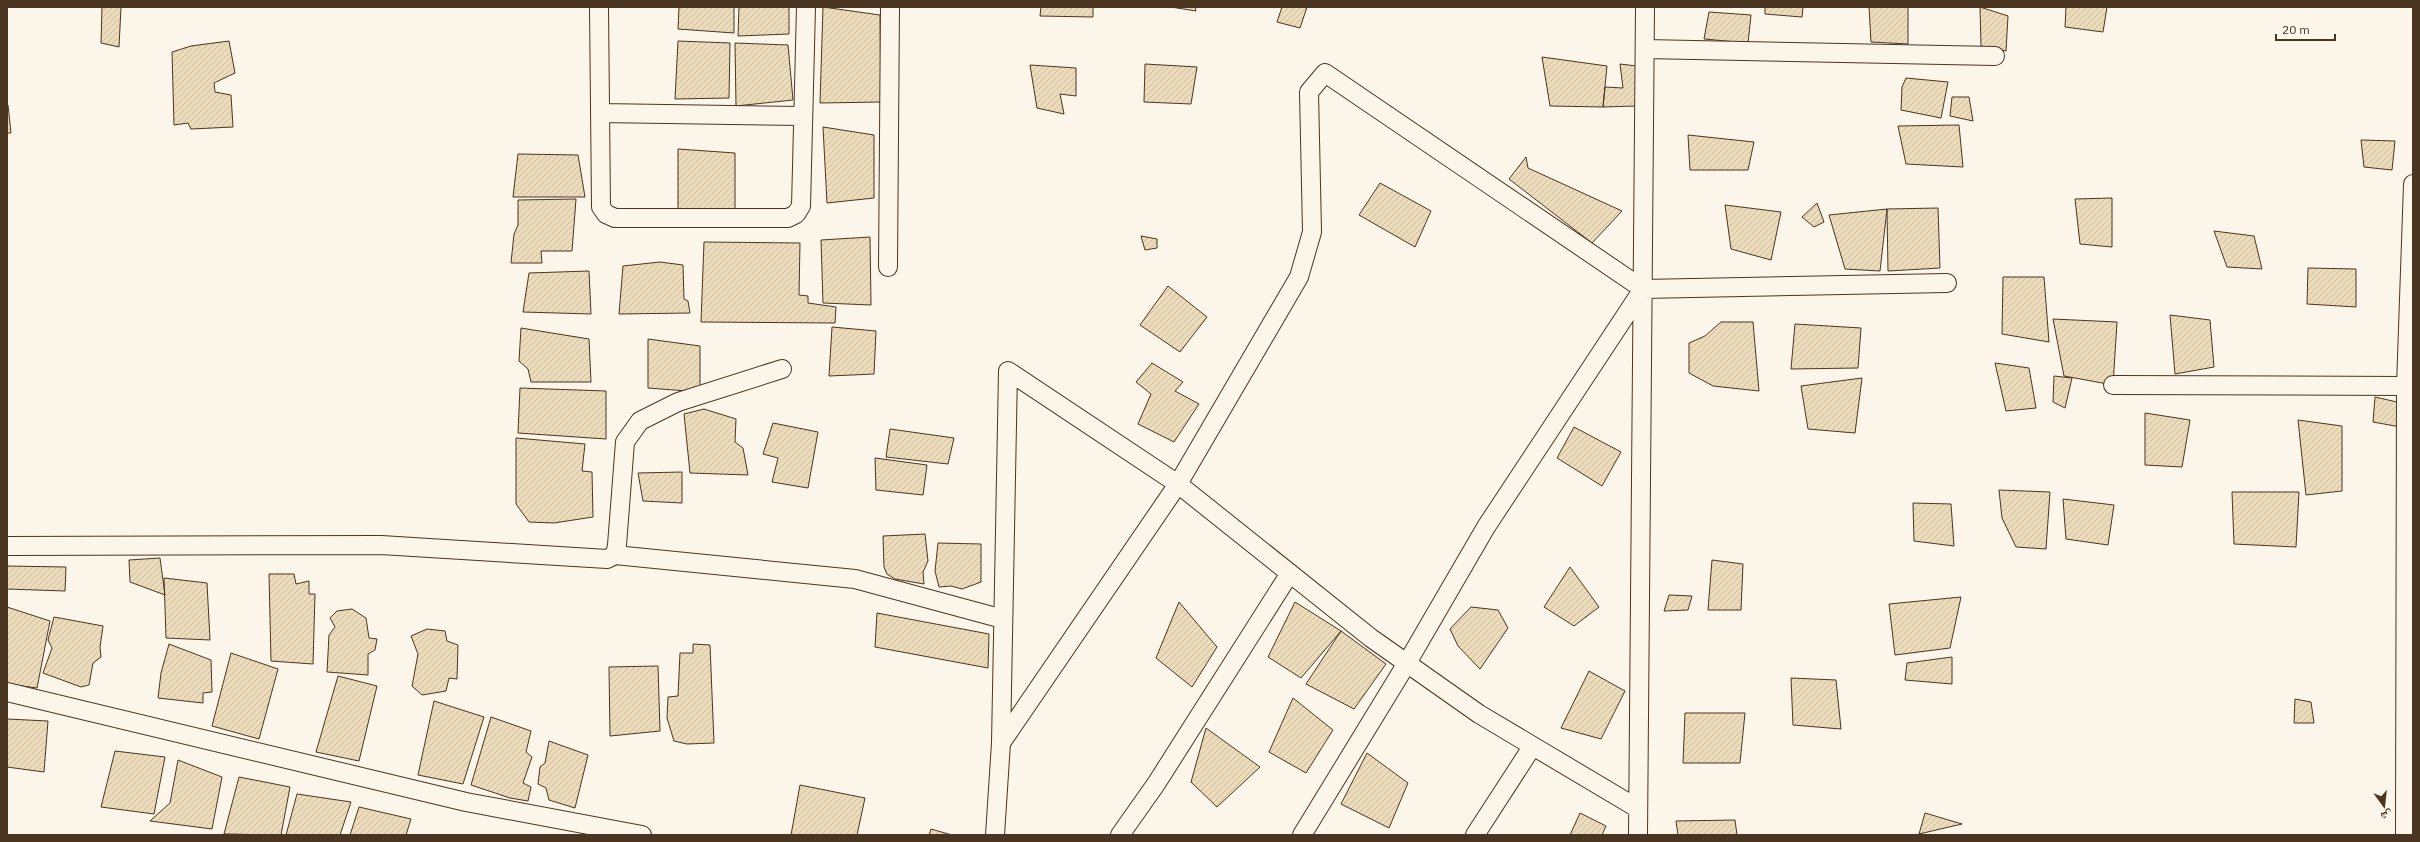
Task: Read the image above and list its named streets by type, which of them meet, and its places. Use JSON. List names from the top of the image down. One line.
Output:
{"scale_bar":"20 m","north":"bottom"}
